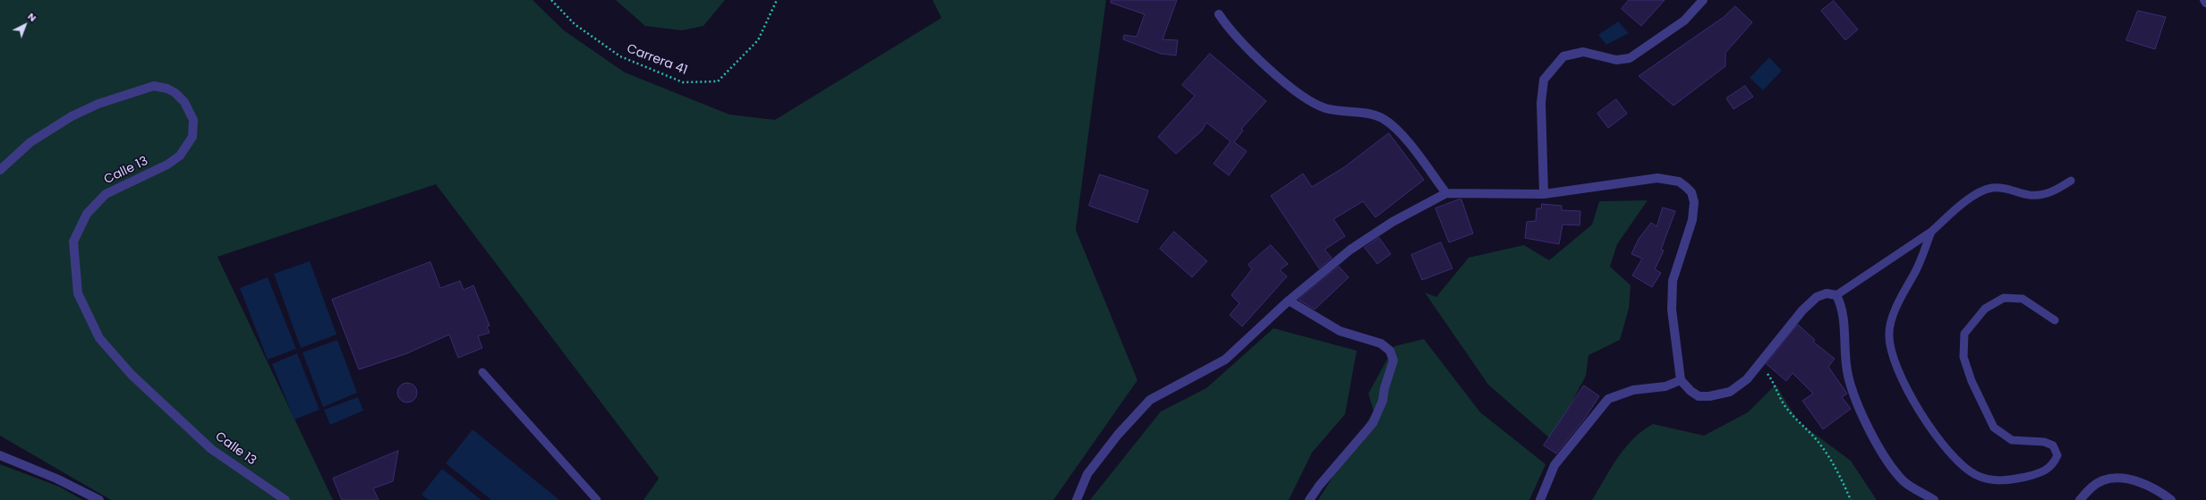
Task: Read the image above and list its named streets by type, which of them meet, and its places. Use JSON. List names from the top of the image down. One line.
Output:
{"streets":{"street":["Calle 13"],"path":["Carrera 41"]},"north":"top right"}
